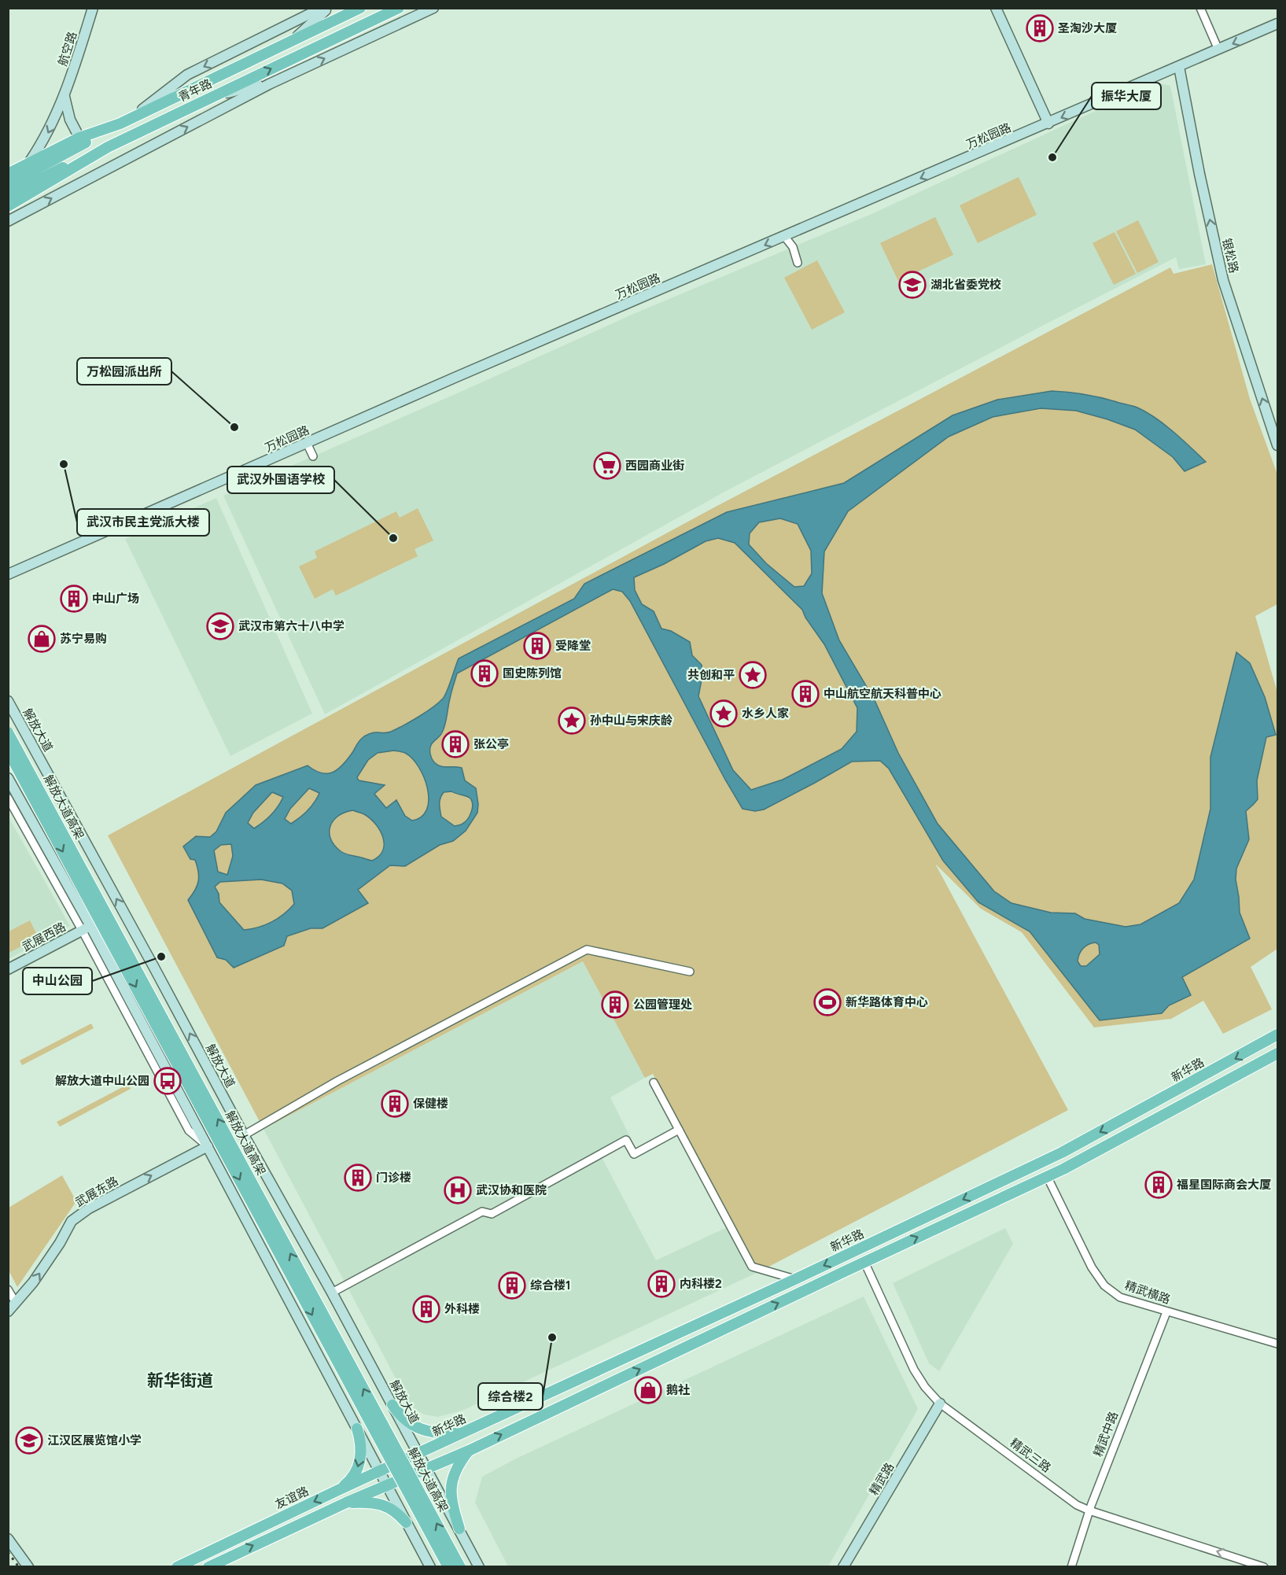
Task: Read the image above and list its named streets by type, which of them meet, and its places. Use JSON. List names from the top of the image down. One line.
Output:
{"streets":{"main road":["航空路","青年路","万松园路","银松路","解放大道","解放大道高架","武展西路","新华路","武展东路","精武路","友谊路"],"street":["精武横路","精武中路","精武三路"]},"crossings":[["航空路","青年路"],["万松园路","银松路"],["解放大道","新华路"],["解放大道","友谊路"],["新华路","友谊路"],["精武横路","精武中路"],["精武中路","精武三路"],["精武三路","精武路"]],"one_way":["航空路","万松园路","银松路","武展东路"],"districts":["新华街道"],"places":{"building":["圣淘沙大厦","中山广场","受降堂","国史陈列馆","中山航空航天科普中心","张公亭","公园管理处","保健楼","门诊楼","福星国际商会大厦","内科楼2","综合楼1","外科楼"],"other":["振华大厦","万松园派出所","武汉市民主党派大楼","武汉外国语学校","中山公园","综合楼2"],"school or university":["湖北省委党校","武汉市第六十八中学","江汉区展览馆小学"],"supermarket":["西园商业街"],"shop":["苏宁易购","鹅社"],"place":["共创和平","水乡人家","孙中山与宋庆龄"],"sports":["新华路体育中心"],"bus stop":["解放大道中山公园"],"hospital":["武汉协和医院"]}}
